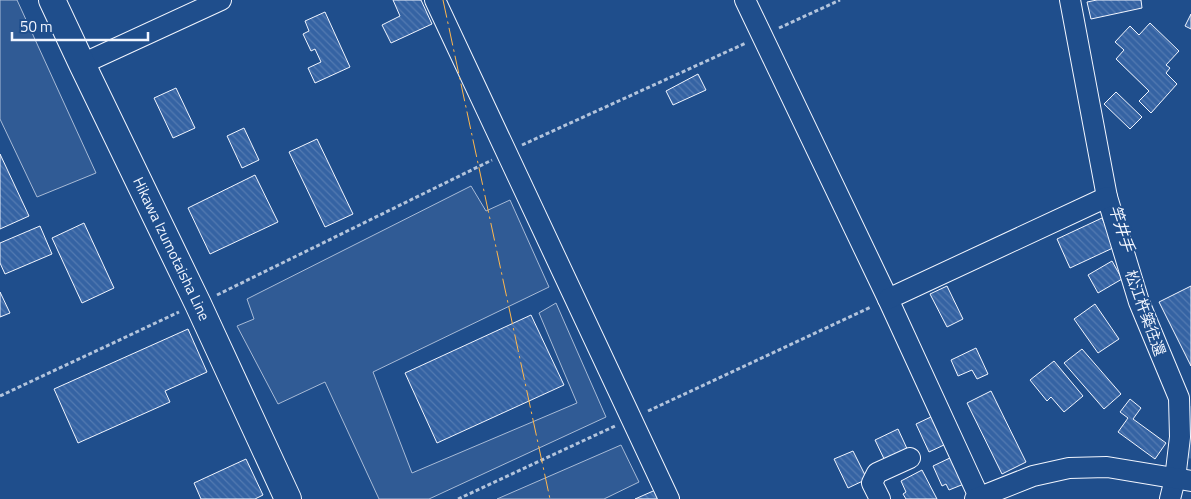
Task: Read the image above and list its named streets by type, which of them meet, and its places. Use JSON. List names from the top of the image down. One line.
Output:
{"streets":{"main road":["Hikawa Izumotaisha Line"],"street":["松江杵築往還"]},"water":["竿井手"],"scale_bar":"50 m"}
